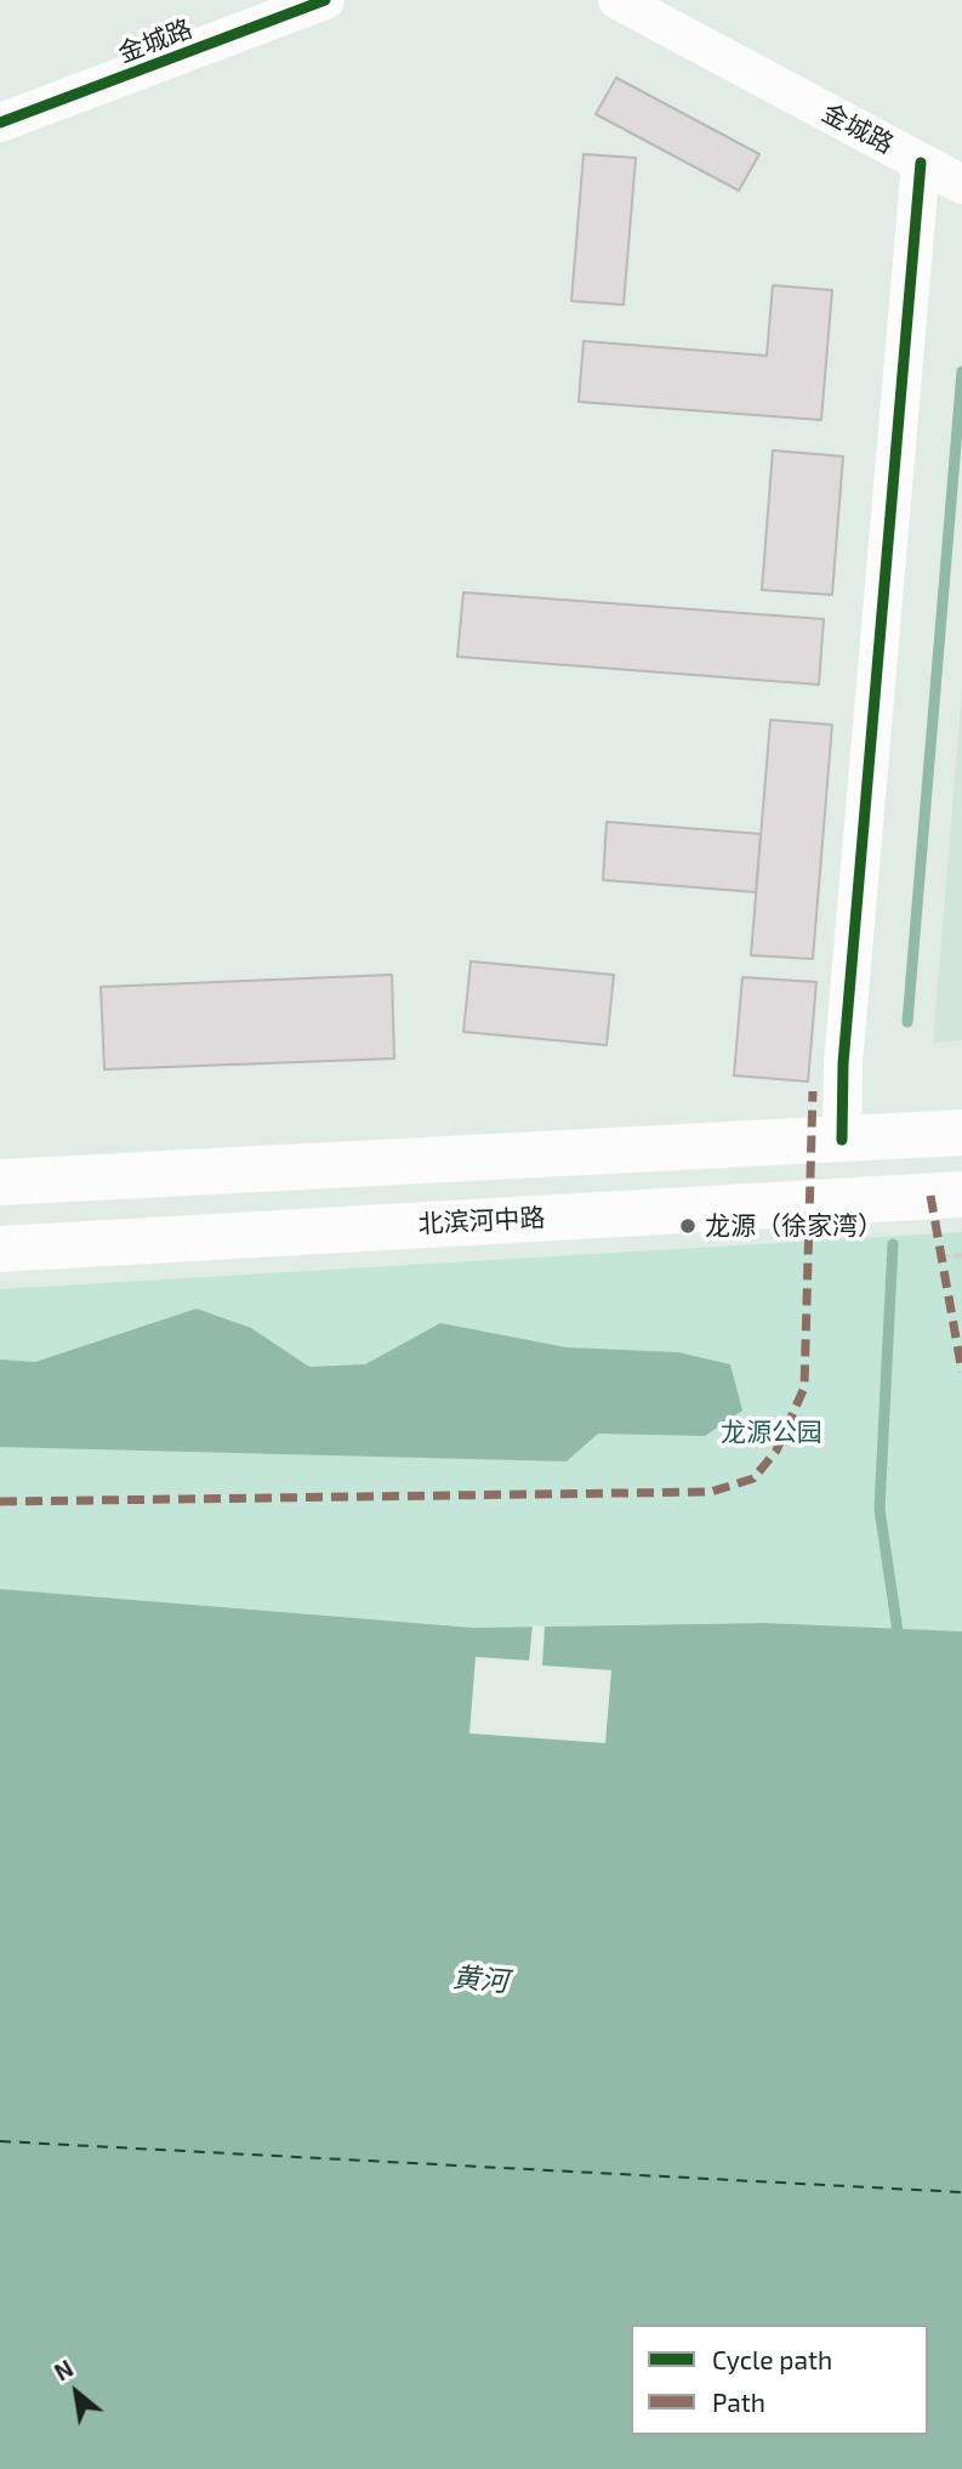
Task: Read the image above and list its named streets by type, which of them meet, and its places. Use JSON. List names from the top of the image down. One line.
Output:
{"streets":{"main road":["北滨河中路"],"street":["金城路"]},"water":["黄河"],"parks":["龙源公园"],"places":["龙源（徐家湾）"],"legend":["Cycle path","Path"],"north":"top left"}
